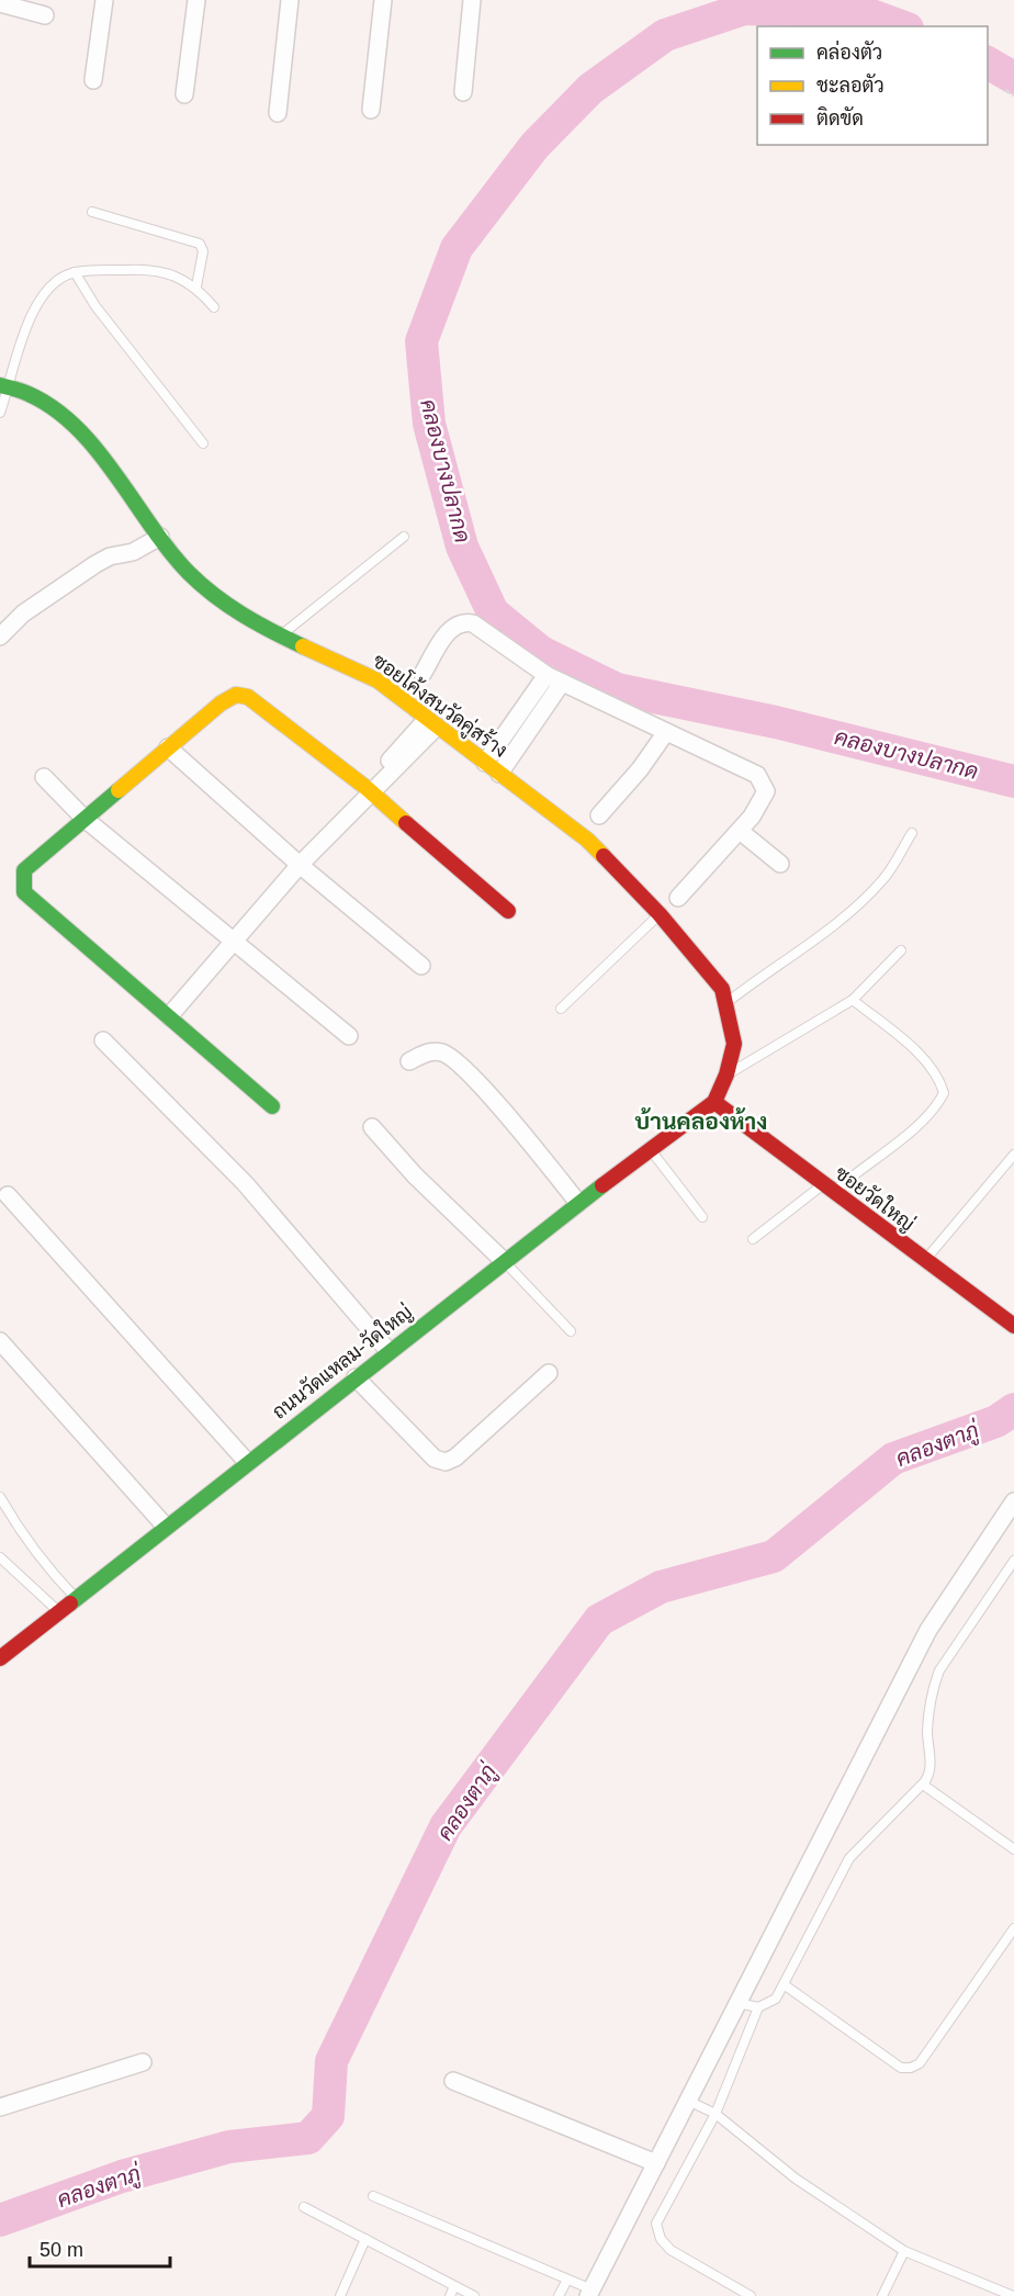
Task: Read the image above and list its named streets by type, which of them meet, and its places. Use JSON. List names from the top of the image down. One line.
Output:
{"streets":{"street":["ซอยโค้งสนวัดคู่สร้าง","ซอยวัดใหญ่","ถนนวัดแหลม-วัดใหญ่"]},"crossings":[["ซอยโค้งสนวัดคู่สร้าง","ซอยวัดใหญ่"],["ซอยโค้งสนวัดคู่สร้าง","ถนนวัดแหลม-วัดใหญ่"],["ซอยวัดใหญ่","ถนนวัดแหลม-วัดใหญ่"]],"districts":["บ้านคลองห้าง"],"water":["คลองบางปลากด","คลองตาภู่"],"legend":["คล่องตัว","ชะลอตัว","ติดขัด"],"scale_bar":"50 m"}
